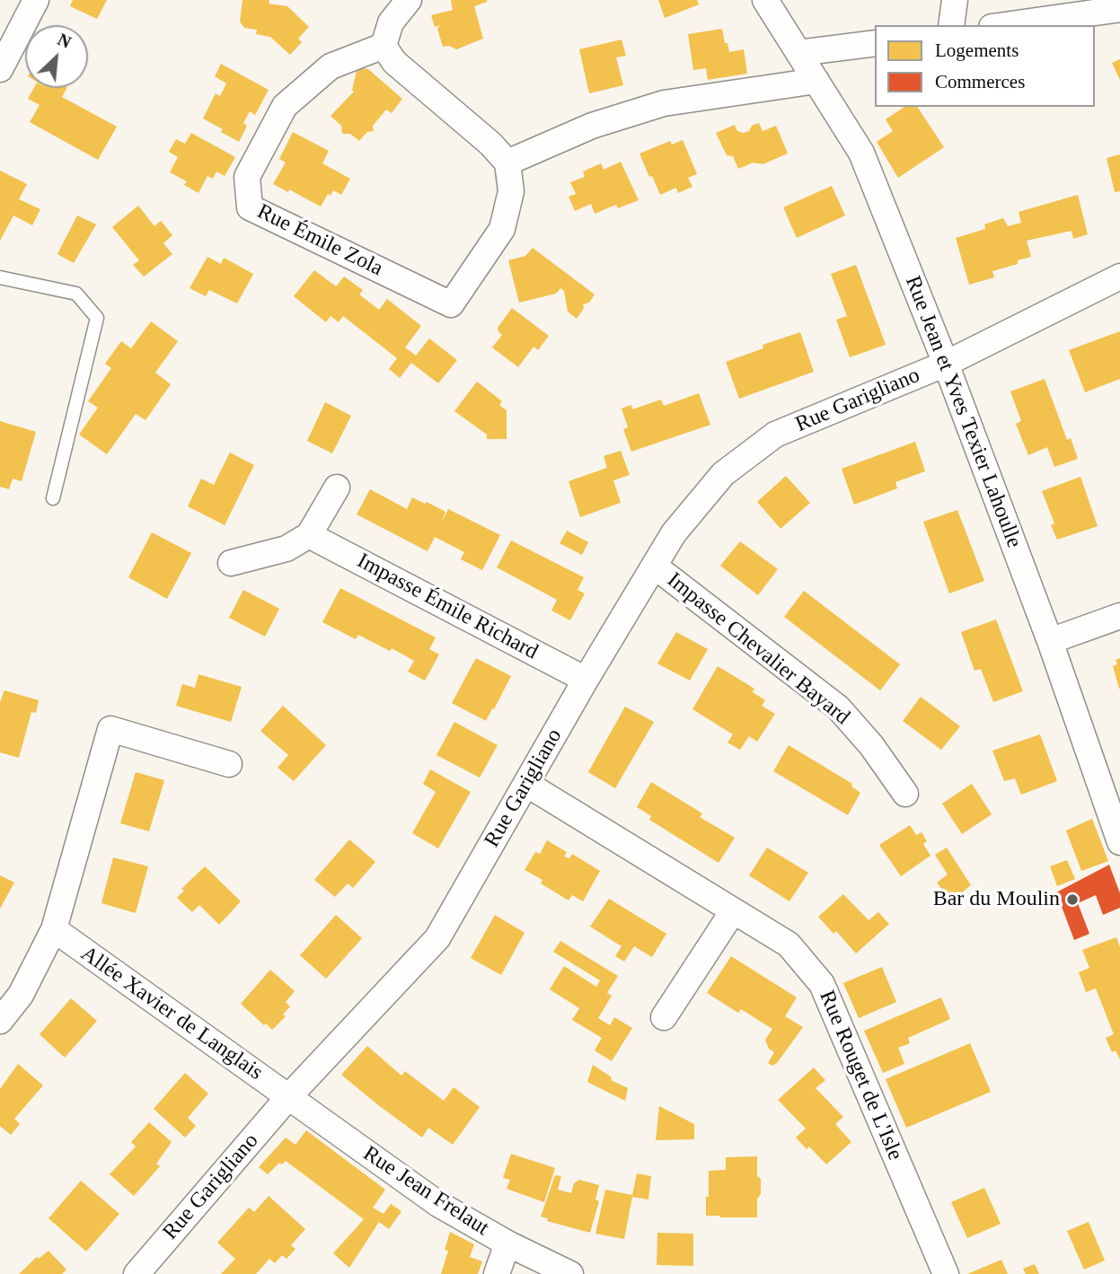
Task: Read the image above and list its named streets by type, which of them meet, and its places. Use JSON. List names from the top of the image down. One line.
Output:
{"streets":{"street":["Rue Émile Zola","Rue Garigliano","Rue Jean et Yves Texier Lahoulle","Impasse Émile Richard","Impasse Chevalier Bayard","Allée Xavier de Langlais","Rue Rouget de L'Isle","Rue Jean Frelaut"]},"crossings":[["Rue Garigliano","Rue Jean et Yves Texier Lahoulle"],["Rue Garigliano","Impasse Émile Richard"],["Rue Garigliano","Impasse Chevalier Bayard"],["Rue Garigliano","Allée Xavier de Langlais"],["Rue Garigliano","Rue Rouget de L'Isle"],["Rue Garigliano","Rue Jean Frelaut"],["Allée Xavier de Langlais","Rue Jean Frelaut"]],"places":["Bar du Moulin"],"legend":["Logements","Commerces"],"north":"top right"}
